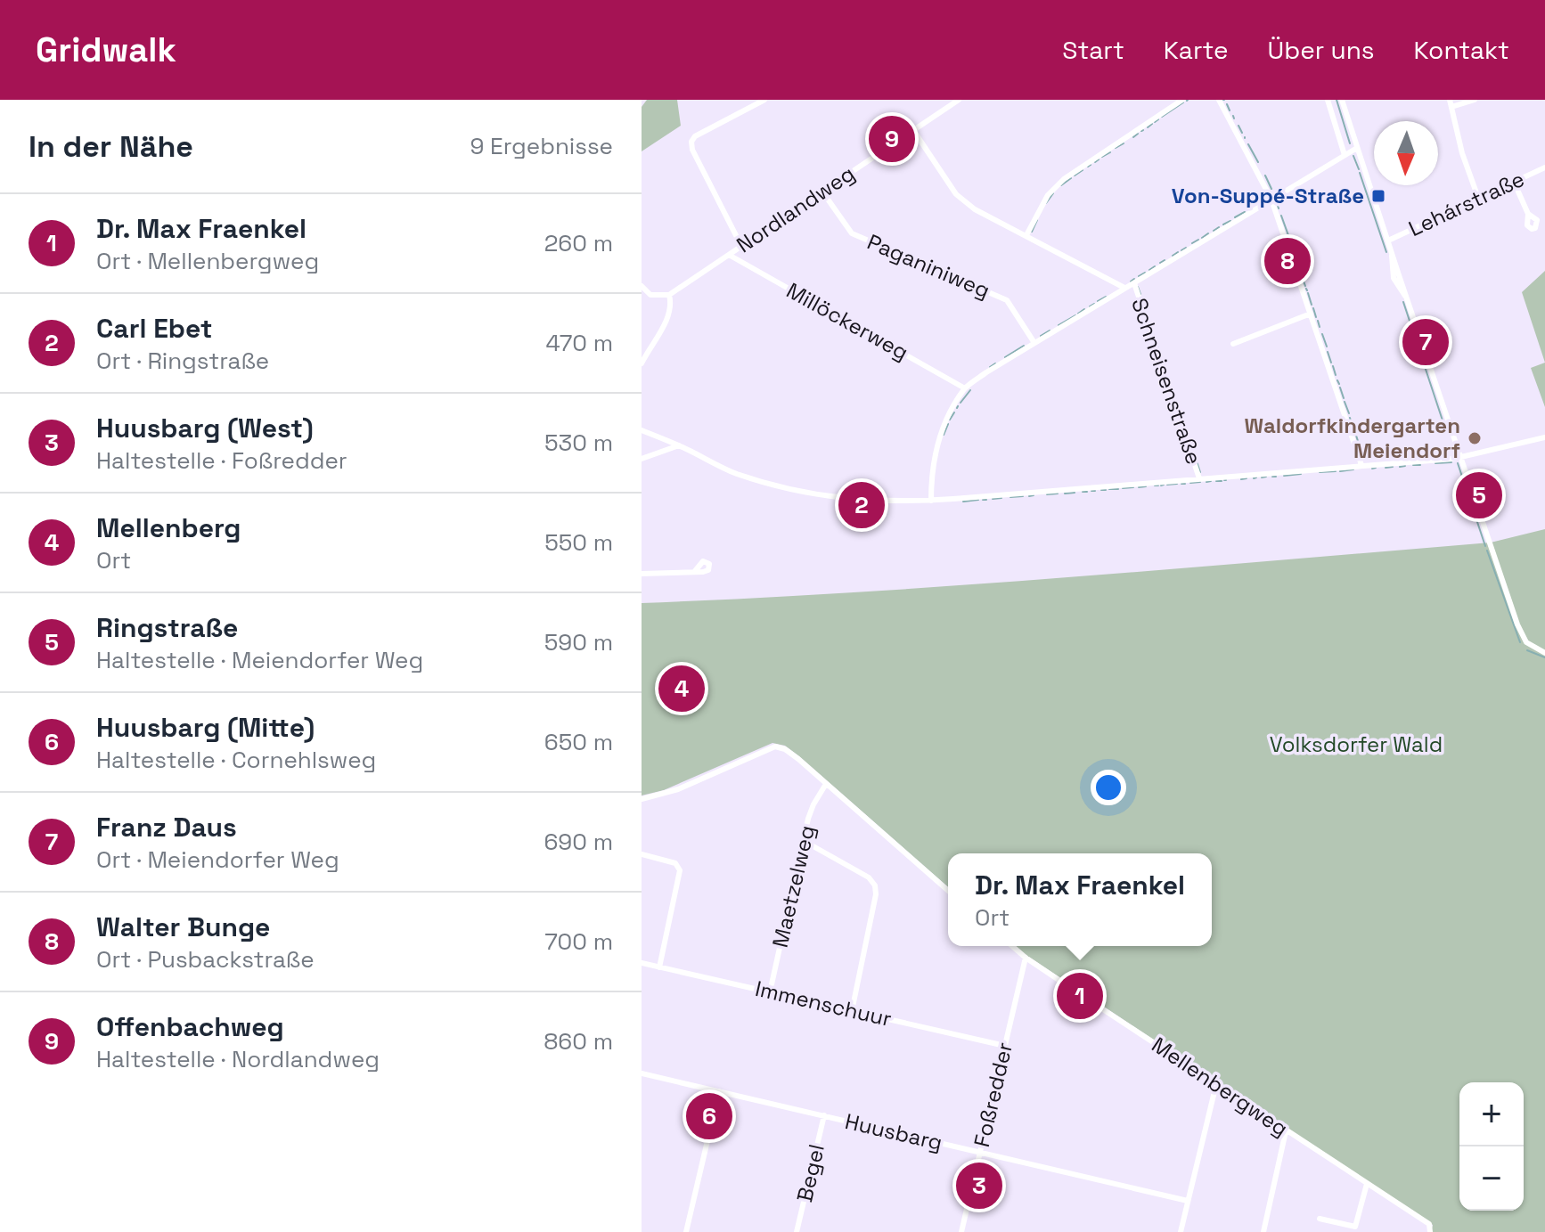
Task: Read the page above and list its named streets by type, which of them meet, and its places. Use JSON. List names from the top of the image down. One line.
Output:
{"streets":{"street":["Lehárstraße","Nordlandweg","Paganiniweg","Millöckerweg","Schneisenstraße","Maetzelweg","Immenschuur","Mellenbergweg","Foßredder","Huusbarg","Begel"]},"crossings":[["Nordlandweg","Paganiniweg"],["Nordlandweg","Millöckerweg"],["Maetzelweg","Immenschuur"],["Immenschuur","Foßredder"],["Mellenbergweg","Foßredder"],["Foßredder","Huusbarg"],["Huusbarg","Begel"]],"parks":["Volksdorfer Wald"],"places":{"transit":["Von-Suppé-Straße"],"other":["Waldorfkindergarten Meiendorf"]},"north":"bottom","page":{"header":"Gridwalk","nav":["Start","Karte","Über uns","Kontakt"],"heading":["In der Nähe","9 Ergebnisse"],"pins":["9","8","7","5","2","4","1","6","3"],"list":[{"mark":"1","name":"Dr. Max Fraenkel","note":"Ort · Mellenbergweg","value":"260 m"},{"mark":"2","name":"Carl Ebet","note":"Ort · Ringstraße","value":"470 m"},{"mark":"3","name":"Huusbarg (West)","note":"Haltestelle · Foßredder","value":"530 m"},{"mark":"4","name":"Mellenberg","note":"Ort","value":"550 m"},{"mark":"5","name":"Ringstraße","note":"Haltestelle · Meiendorfer Weg","value":"590 m"},{"mark":"6","name":"Huusbarg (Mitte)","note":"Haltestelle · Cornehlsweg","value":"650 m"},{"mark":"7","name":"Franz Daus","note":"Ort · Meiendorfer Weg","value":"690 m"},{"mark":"8","name":"Walter Bunge","note":"Ort · Pusbackstraße","value":"700 m"},{"mark":"9","name":"Offenbachweg","note":"Haltestelle · Nordlandweg","value":"860 m"}],"popup":["Dr. Max Fraenkel","Ort"],"map_buttons":["+","−"]}}
